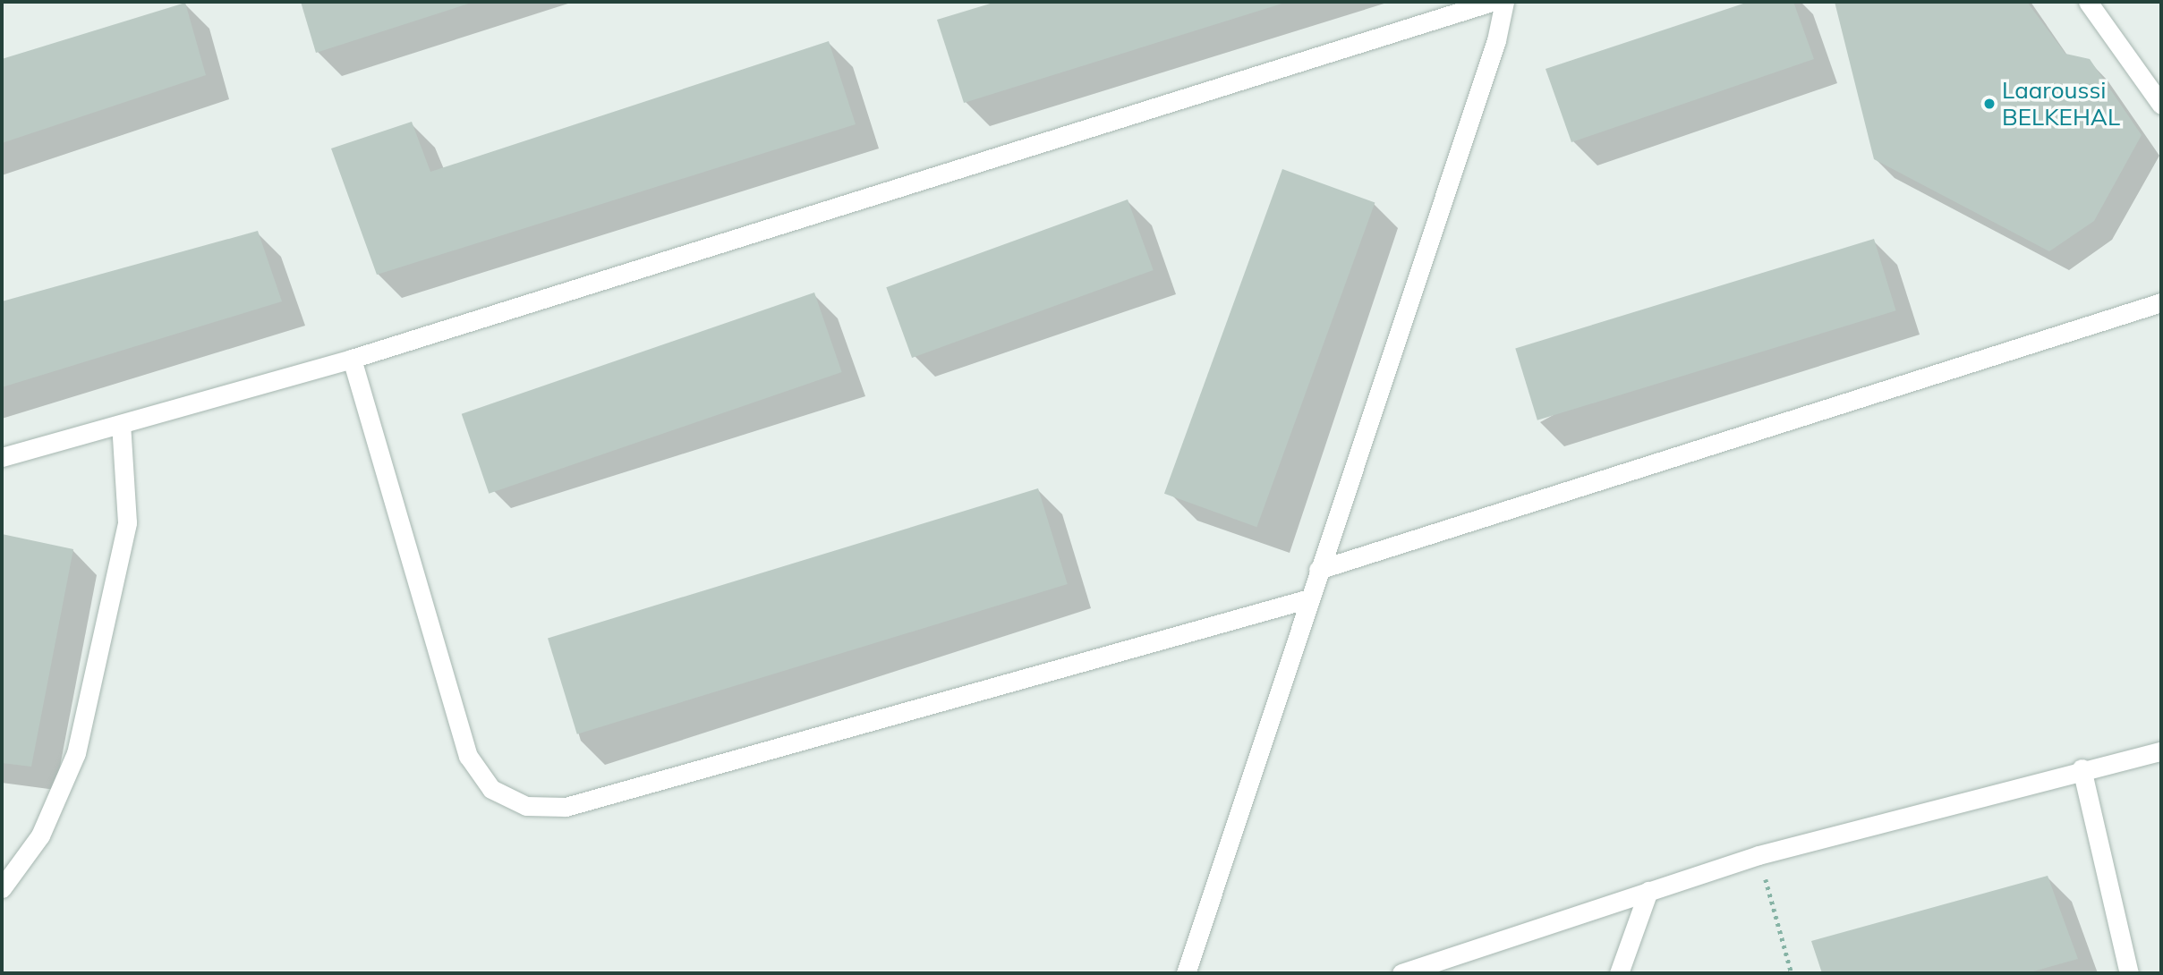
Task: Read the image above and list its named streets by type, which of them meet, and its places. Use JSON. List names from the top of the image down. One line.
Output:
{"places":["Laaroussi BELKEHAL"]}
